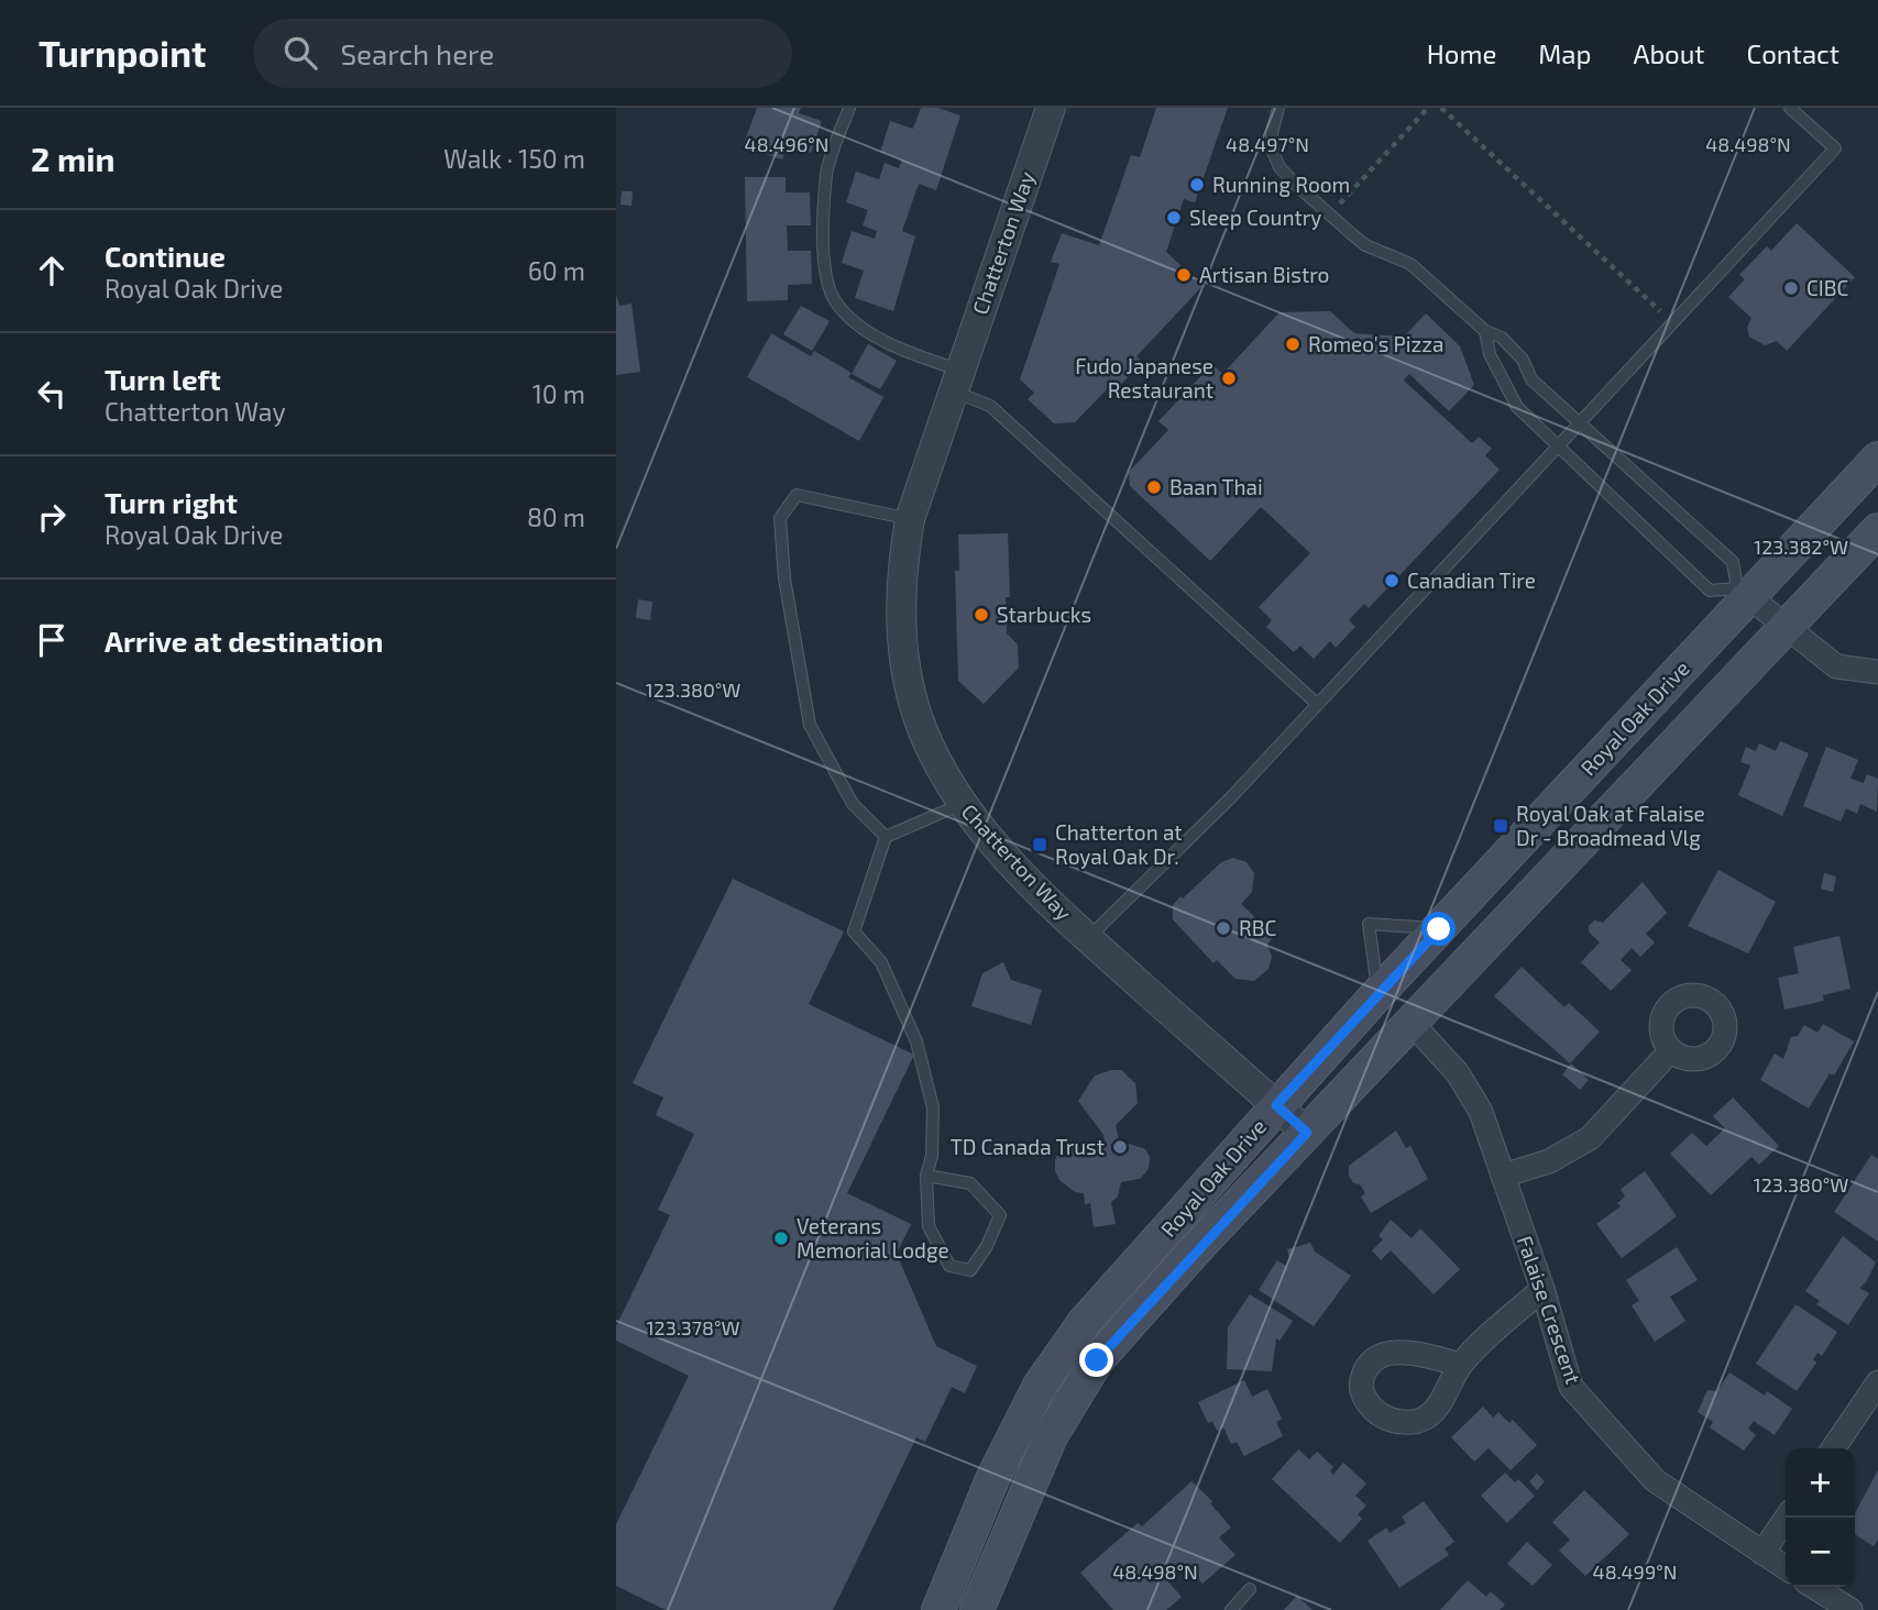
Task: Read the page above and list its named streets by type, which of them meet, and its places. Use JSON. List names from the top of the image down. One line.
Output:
{"streets":{"main road":["Royal Oak Drive"],"street":["Chatterton Way","Falaise Crescent"]},"crossings":[["Chatterton Way","Royal Oak Drive"],["Royal Oak Drive","Falaise Crescent"]],"places":{"other":["Running Room","Sleep Country","Artisan Bistro","CIBC","Romeo's Pizza","Fudo Japanese Restaurant","Baan Thai","Canadian Tire","Starbucks","RBC","TD Canada Trust","Veterans Memorial Lodge"],"transit":["Royal Oak at Falaise Dr - Broadmead Vlg","Chatterton at Royal Oak Dr."]},"page":{"header":"Turnpoint","search":"Search here","nav":["Home","Map","About","Contact"],"heading":["2 min","Walk · 150 m"],"list":[["Continue","Royal Oak Drive","60 m"],["Turn left","Chatterton Way","10 m"],["Turn right","Royal Oak Drive","80 m"],"Arrive at destination"],"map_buttons":["+","−"]},"coordinates":["48.496°N","48.497°N","48.498°N","123.382°W","123.380°W","123.378°W","48.499°N"]}
